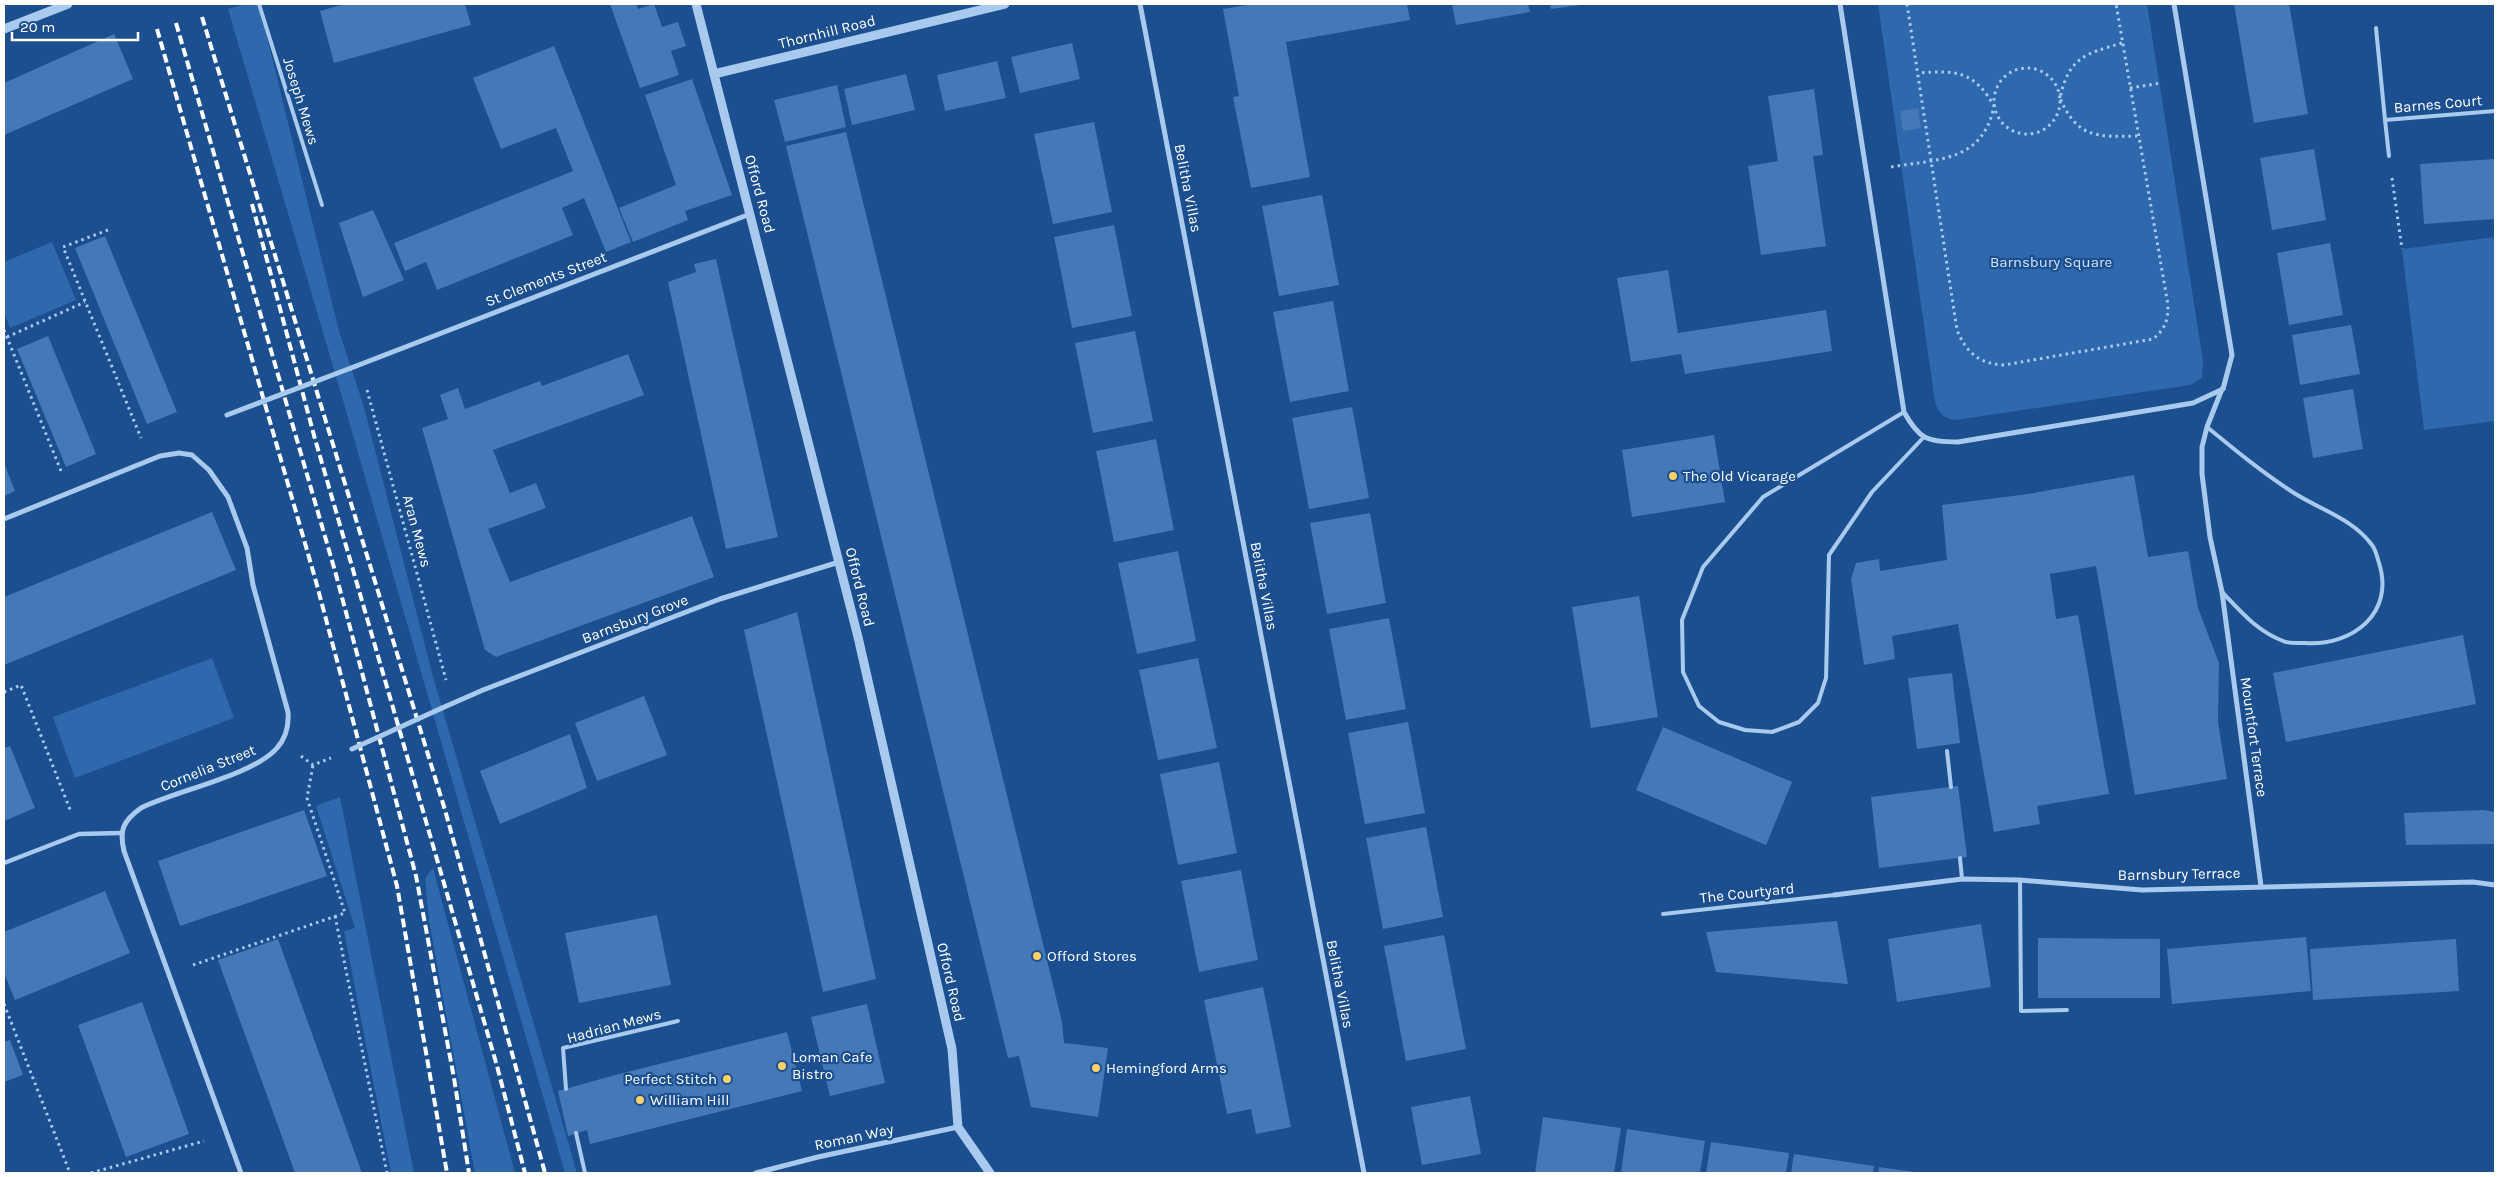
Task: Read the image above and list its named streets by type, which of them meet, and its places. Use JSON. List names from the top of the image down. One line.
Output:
{"streets":{"street":["Thornhill Road","Belitha Villas","Offord Road","St Clements Street","Barnsbury Grove","Mountfort Terrace","Cornelia Street","Barnsbury Terrace","Roman Way"],"lane":["Joseph Mews","Barnes Court","The Courtyard","Hadrian Mews"],"path":["Aran Mews"]},"crossings":[["Thornhill Road","Offord Road"],["Offord Road","St Clements Street"],["Offord Road","Barnsbury Grove"],["Offord Road","Roman Way"],["St Clements Street","Aran Mews"],["Aran Mews","Barnsbury Grove"],["Mountfort Terrace","Barnsbury Terrace"],["Barnsbury Terrace","The Courtyard"]],"parks":["Barnsbury Square"],"places":["The Old Vicarage","Offord Stores","Loman Cafe Bistro","Hemingford Arms","Perfect Stitch","William Hill"],"scale_bar":"20 m"}
